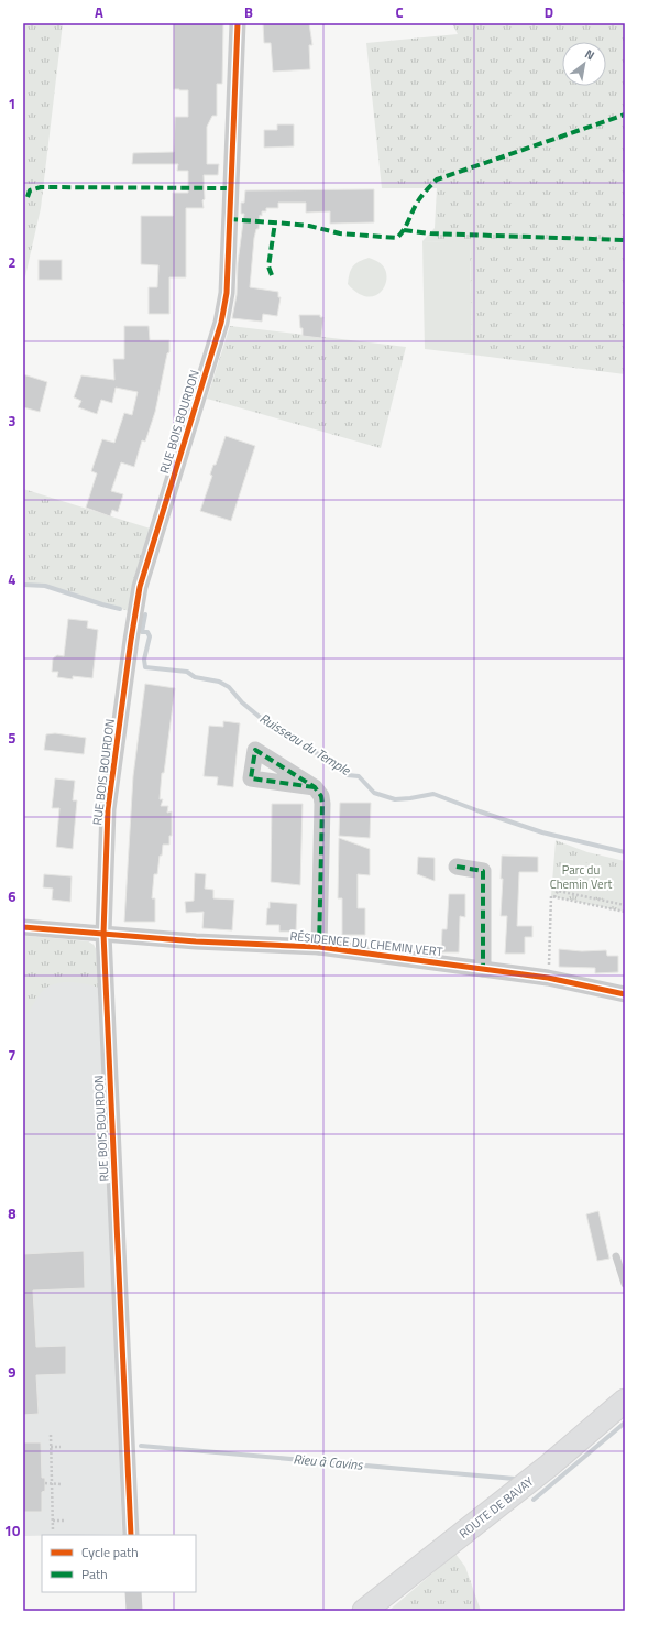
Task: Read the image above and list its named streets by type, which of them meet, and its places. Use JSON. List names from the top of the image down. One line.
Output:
{"streets":{"main road":["ROUTE DE BAVAY"],"street":["RUE BOIS BOURDON","RÉSIDENCE DU CHEMIN VERT"]},"crossings":[["RUE BOIS BOURDON","RÉSIDENCE DU CHEMIN VERT"]],"water":["Ruisseau du Temple","Rieu à Cavins"],"parks":["Parc du Chemin Vert"],"legend":["Cycle path","Path"],"north":"top right","grid":{"columns":["A","B","C","D"],"rows":["1","2","3","4","5","6","7","8","9","10"]}}
